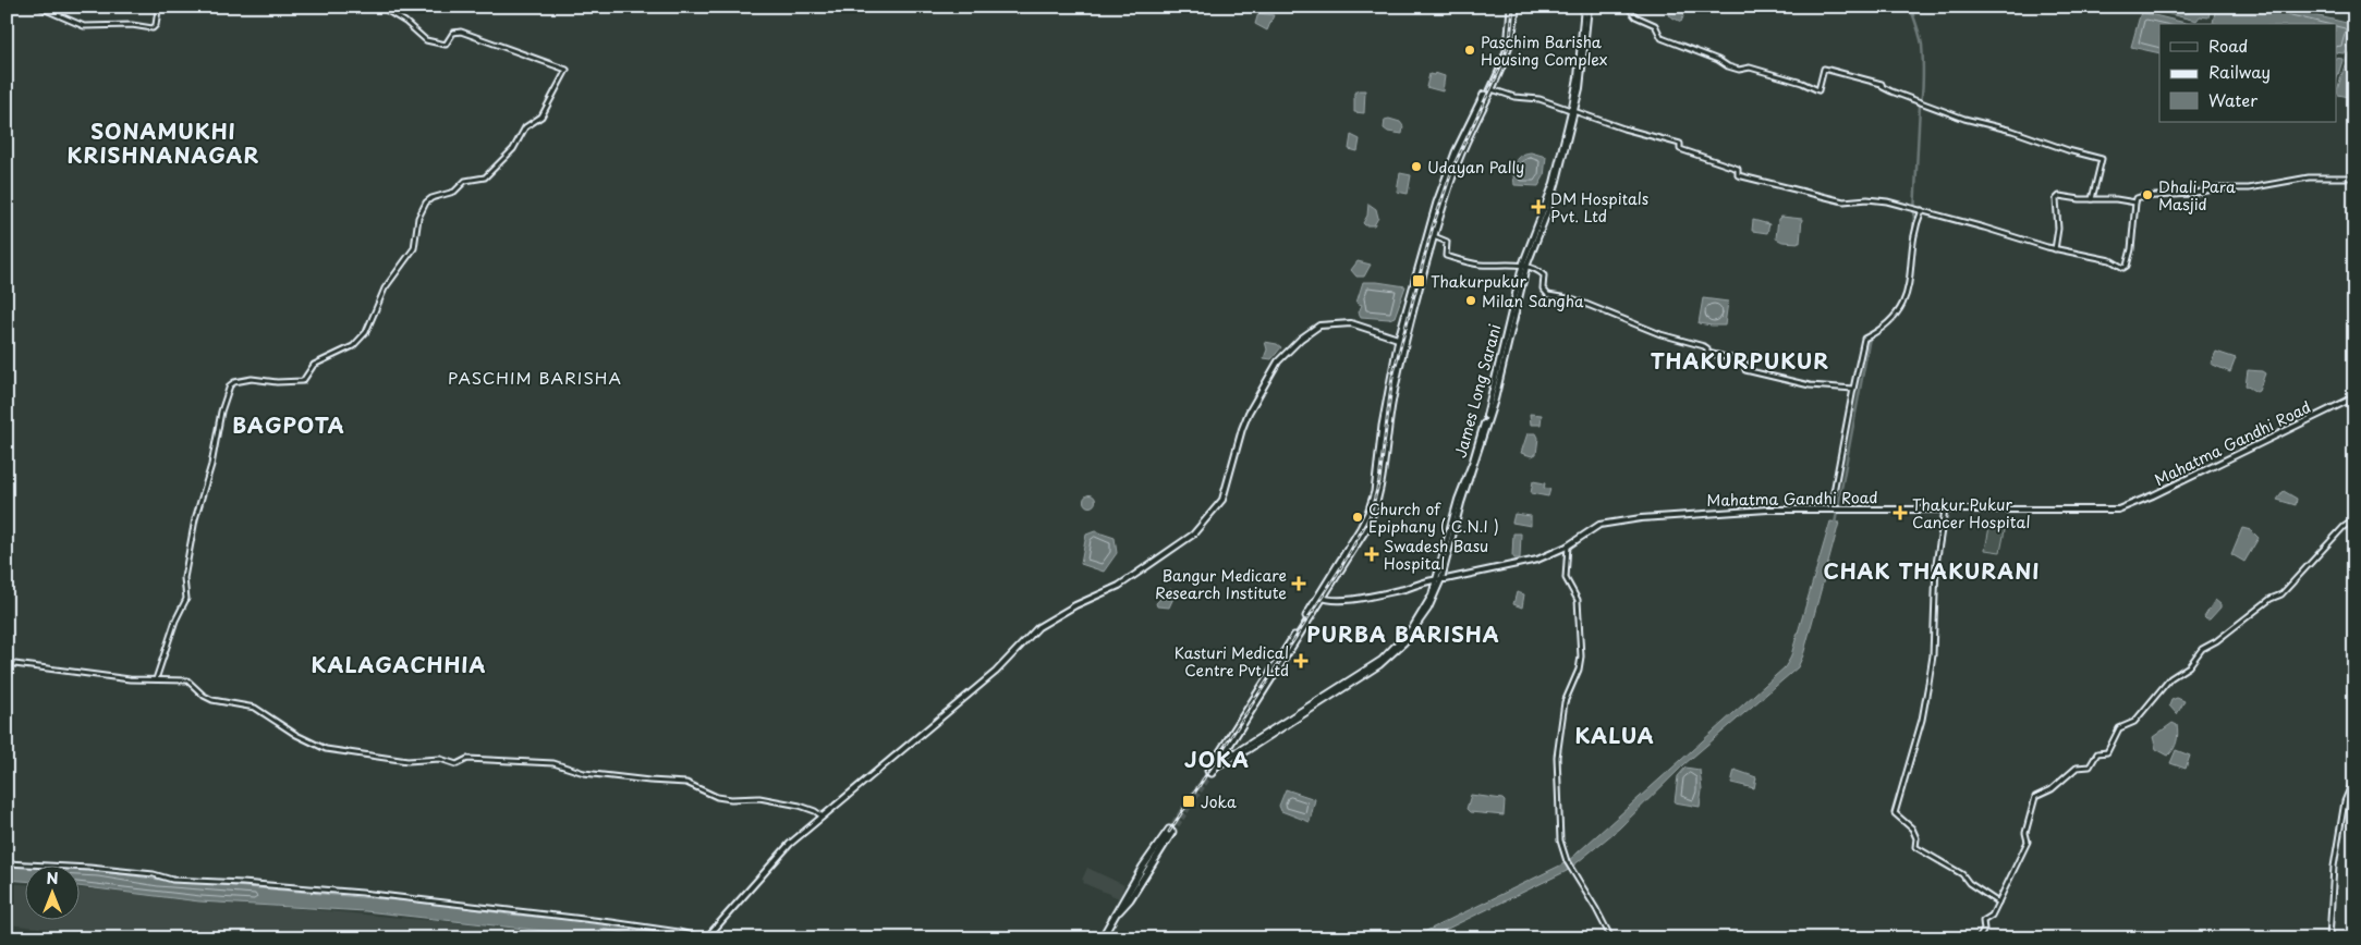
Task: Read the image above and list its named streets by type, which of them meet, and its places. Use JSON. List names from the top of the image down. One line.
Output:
{"streets":{"main road":["James Long Sarani","Mahatma Gandhi Road"]},"crossings":[["James Long Sarani","Mahatma Gandhi Road"]],"districts":["SONAMUKHI KRISHNANAGAR","THAKURPUKUR","PASCHIM BARISHA","BAGPOTA","CHAK THAKURANI","PURBA BARISHA","KALAGACHHIA","KALUA","JOKA"],"places":{"other":["Paschim Barisha Housing Complex","Udayan Pally","Dhali Para Masjid","Milan Sangha","Church of Epiphany ( C.N.I )"],"health":["DM Hospitals Pvt. Ltd","Thakur Pukur Cancer Hospital","Swadesh Basu Hospital","Bangur Medicare Research Institute","Kasturi Medical Centre Pvt Ltd"],"transit":["Thakurpukur","Joka"]},"legend":["Road","Railway","Water"],"north":"top"}
